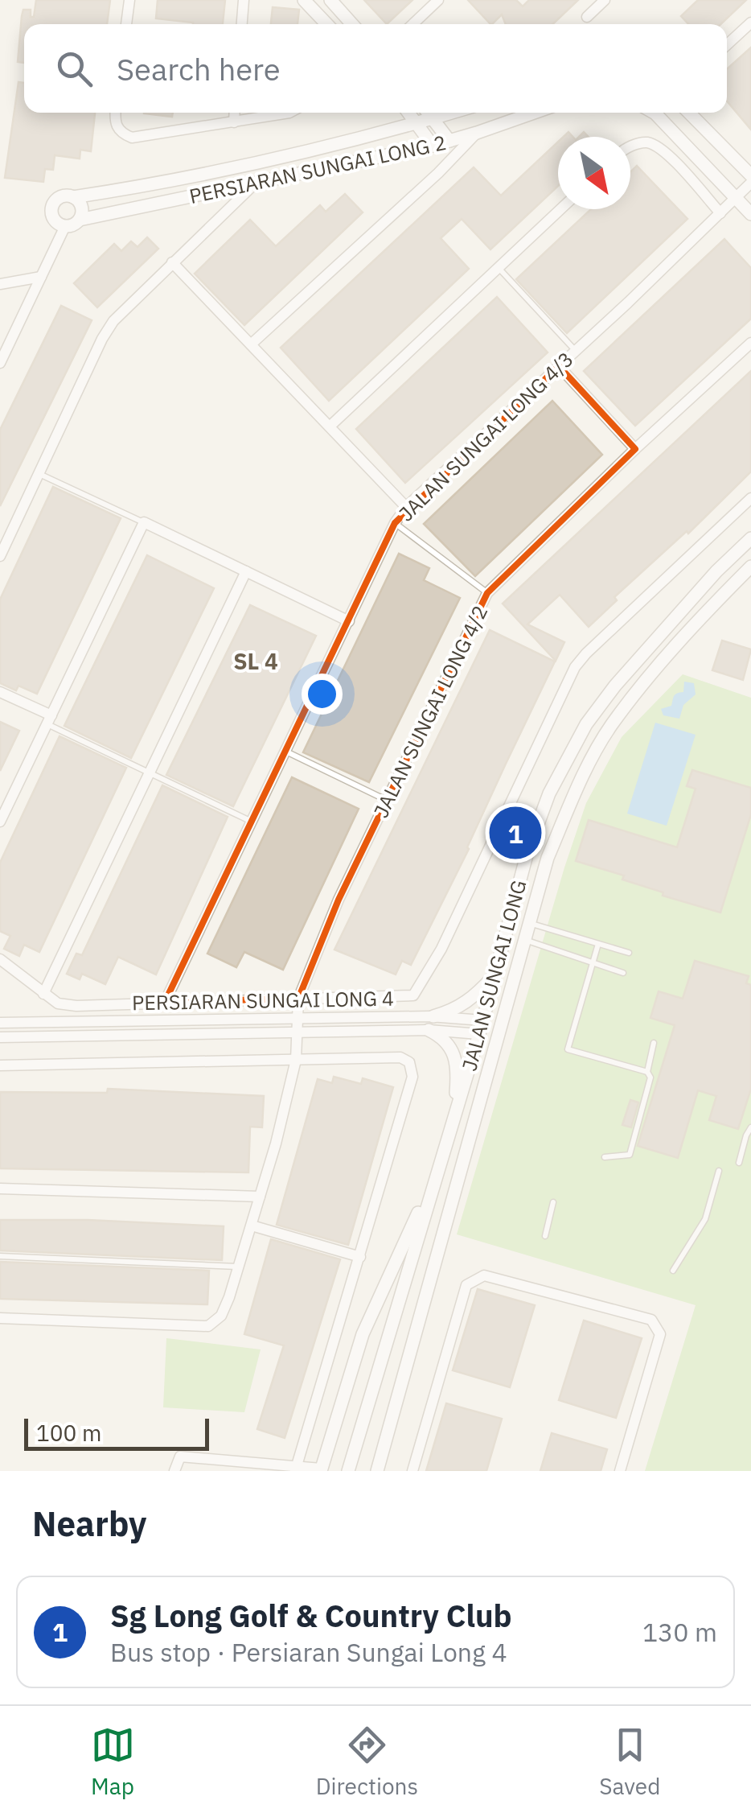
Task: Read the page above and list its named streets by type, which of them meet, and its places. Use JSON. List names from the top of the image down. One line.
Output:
{"streets":{"street":["PERSIARAN SUNGAI LONG 2","JALAN SUNGAI LONG 4/3","JALAN SUNGAI LONG 4/2","JALAN SUNGAI LONG","PERSIARAN SUNGAI LONG 4"]},"crossings":[["JALAN SUNGAI LONG 4/3","PERSIARAN SUNGAI LONG 4"],["JALAN SUNGAI LONG 4/2","PERSIARAN SUNGAI LONG 4"]],"districts":["SL 4"],"scale_bar":"100 m","north":"bottom right","page":{"search":"Search here","pins":"1","scale":"100 m","heading":"Nearby","list":[{"mark":"1","name":"Sg Long Golf & Country Club","note":"Bus stop · Persiaran Sungai Long 4","value":"130 m"}],"nav":["Map","Directions","Saved"]}}
